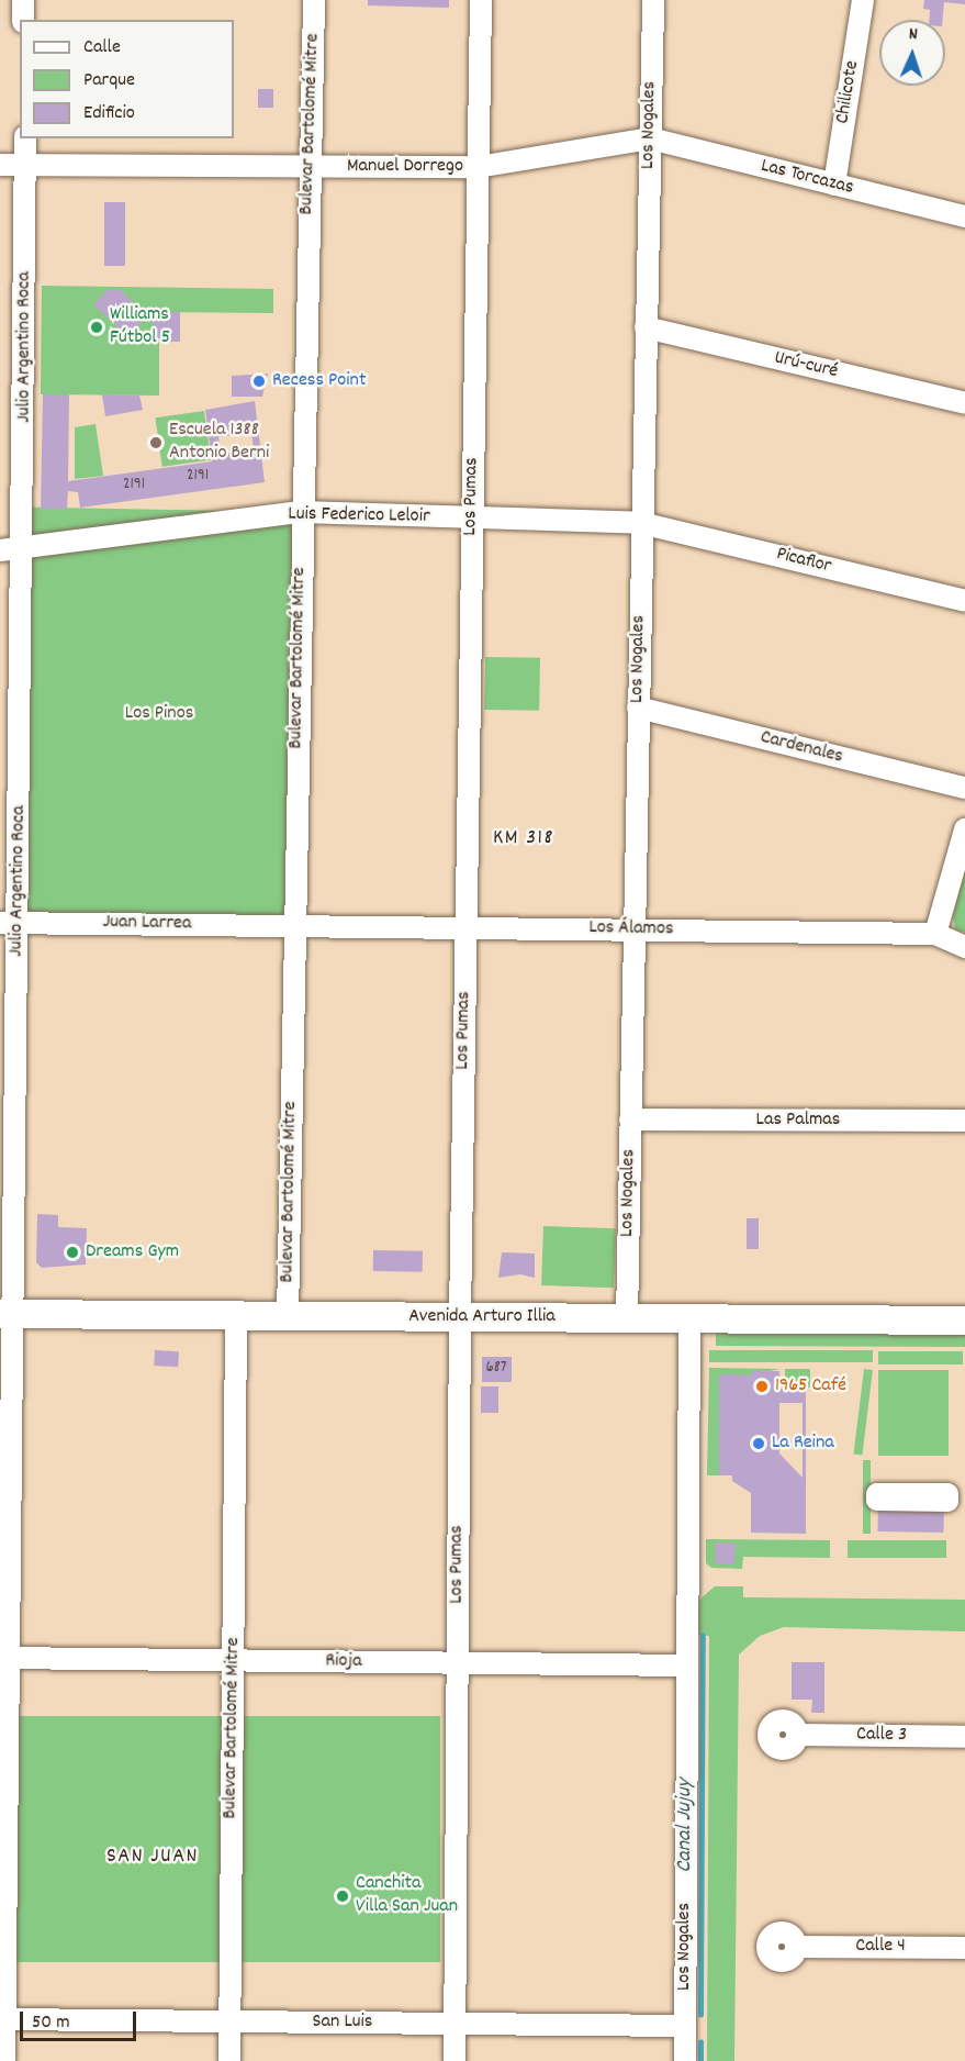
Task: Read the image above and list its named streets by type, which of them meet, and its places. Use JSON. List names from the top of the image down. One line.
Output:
{"streets":{"main road":["Avenida Arturo Illia"],"street":["Chilicote","Bulevar Bartolomé Mitre","Los Nogales","Manuel Dorrego","Las Torcazas","Julio Argentino Roca","Urú-curé","Los Pumas","Luis Federico Leloir","Picaflor","Cardenales","Juan Larrea","Los Álamos","Las Palmas","Rioja","Calle 3","Calle 4","San Luis"]},"crossings":[["Chilicote","Las Torcazas"],["Bulevar Bartolomé Mitre","Manuel Dorrego"],["Bulevar Bartolomé Mitre","Luis Federico Leloir"],["Bulevar Bartolomé Mitre","Juan Larrea"],["Bulevar Bartolomé Mitre","Los Álamos"],["Bulevar Bartolomé Mitre","Avenida Arturo Illia"],["Bulevar Bartolomé Mitre","Rioja"],["Bulevar Bartolomé Mitre","San Luis"],["Los Nogales","Manuel Dorrego"],["Los Nogales","Las Torcazas"],["Los Nogales","Urú-curé"],["Los Nogales","Luis Federico Leloir"],["Los Nogales","Picaflor"],["Los Nogales","Cardenales"],["Los Nogales","Los Álamos"],["Los Nogales","Las Palmas"],["Los Nogales","Avenida Arturo Illia"],["Los Nogales","Rioja"],["Los Nogales","San Luis"],["Manuel Dorrego","Las Torcazas"],["Manuel Dorrego","Julio Argentino Roca"],["Manuel Dorrego","Los Pumas"],["Julio Argentino Roca","Luis Federico Leloir"],["Julio Argentino Roca","Juan Larrea"],["Julio Argentino Roca","Avenida Arturo Illia"],["Julio Argentino Roca","Rioja"],["Julio Argentino Roca","San Luis"],["Los Pumas","Luis Federico Leloir"],["Los Pumas","Los Álamos"],["Los Pumas","Avenida Arturo Illia"],["Los Pumas","Rioja"],["Los Pumas","San Luis"],["Luis Federico Leloir","Picaflor"],["Juan Larrea","Los Álamos"]],"districts":["KM 318","SAN JUAN"],"water":["Canal Jujuy"],"parks":["Los Pinos"],"places":["Williams Fútbol 5","Recess Point","Escuela 1388 Antonio Berni","Dreams Gym","1965 Café","La Reina","Canchita Villa San Juan"],"house_numbers":["2191","2191","687"],"legend":["Calle","Parque","Edificio"],"scale_bar":"50 m","north":"top"}
